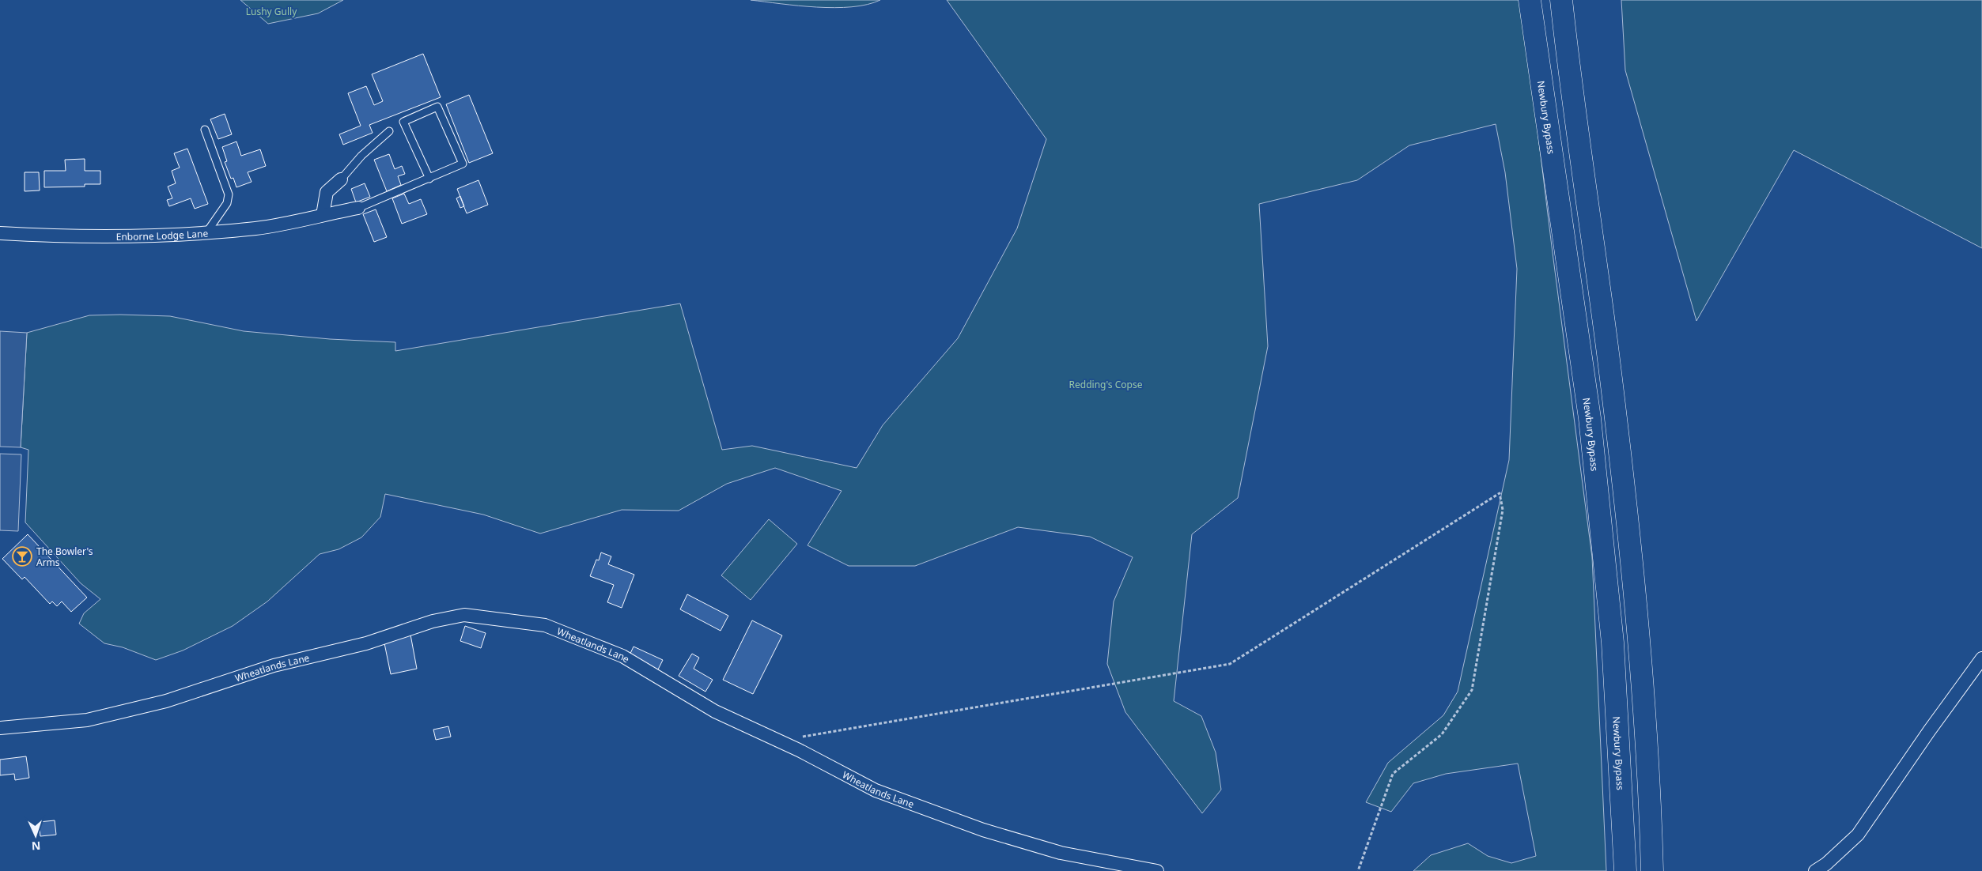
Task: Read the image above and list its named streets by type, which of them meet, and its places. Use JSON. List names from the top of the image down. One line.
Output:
{"streets":{"highway":["Newbury Bypass"],"street":["Enborne Lodge Lane","Wheatlands Lane"]},"parks":["Lushy Gully","Redding's Copse"],"places":{"bar":["The Bowler's Arms"]},"north":"bottom"}
